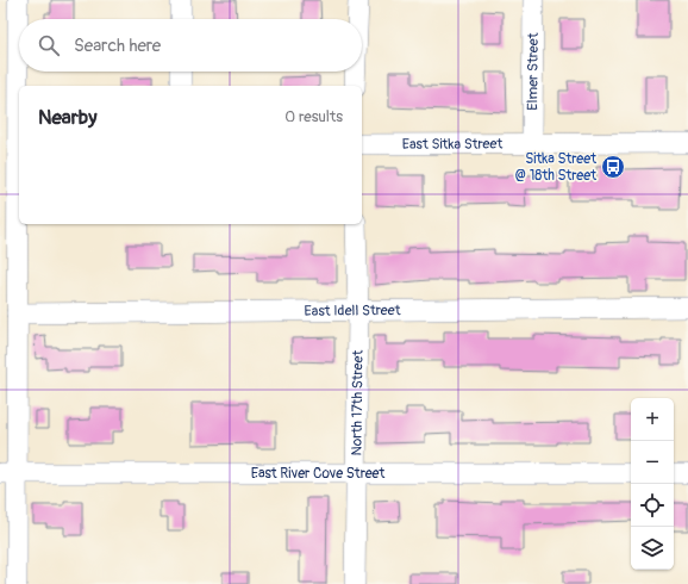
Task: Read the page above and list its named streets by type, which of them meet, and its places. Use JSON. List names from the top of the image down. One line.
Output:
{"streets":{"street":["Elmer Street","East Sitka Street","East Idell Street","North 17th Street","East River Cove Street"]},"crossings":[["Elmer Street","East Sitka Street"],["East Idell Street","North 17th Street"],["North 17th Street","East River Cove Street"]],"places":{"bus stop":["Sitka Street @ 18th Street"]},"page":{"search":"Search here","heading":["Nearby","0 results"],"map_buttons":["+","−"]}}
